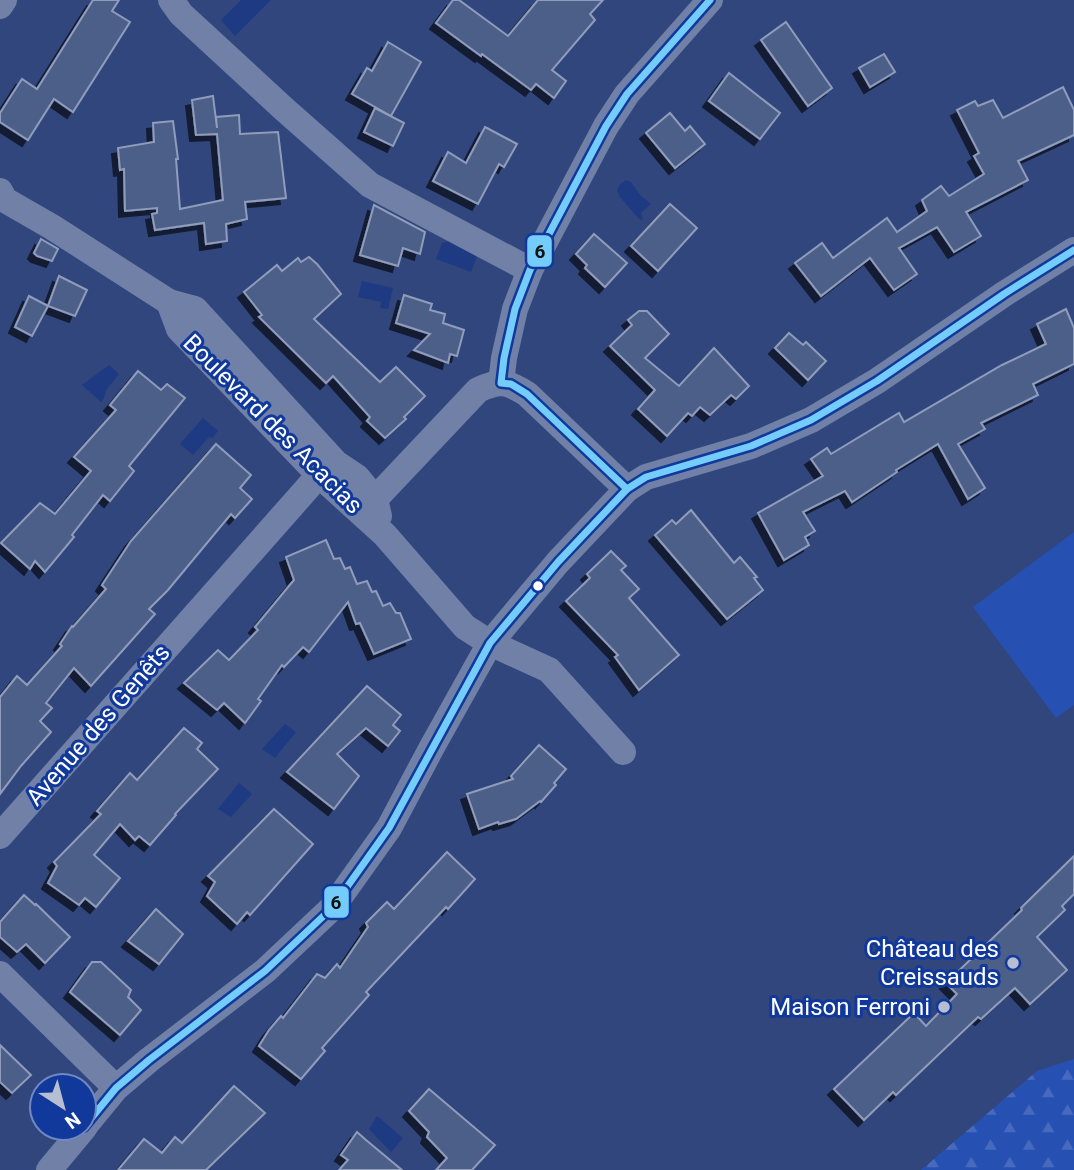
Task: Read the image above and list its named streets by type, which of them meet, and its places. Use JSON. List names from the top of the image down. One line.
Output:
{"streets":{"street":["Boulevard des Acacias","Avenue des Genêts"]},"crossings":[["Boulevard des Acacias","Avenue des Genêts"]],"places":["Château des Creissauds","Maison Ferroni"],"lines":["transit line 6"],"north":"bottom right"}
